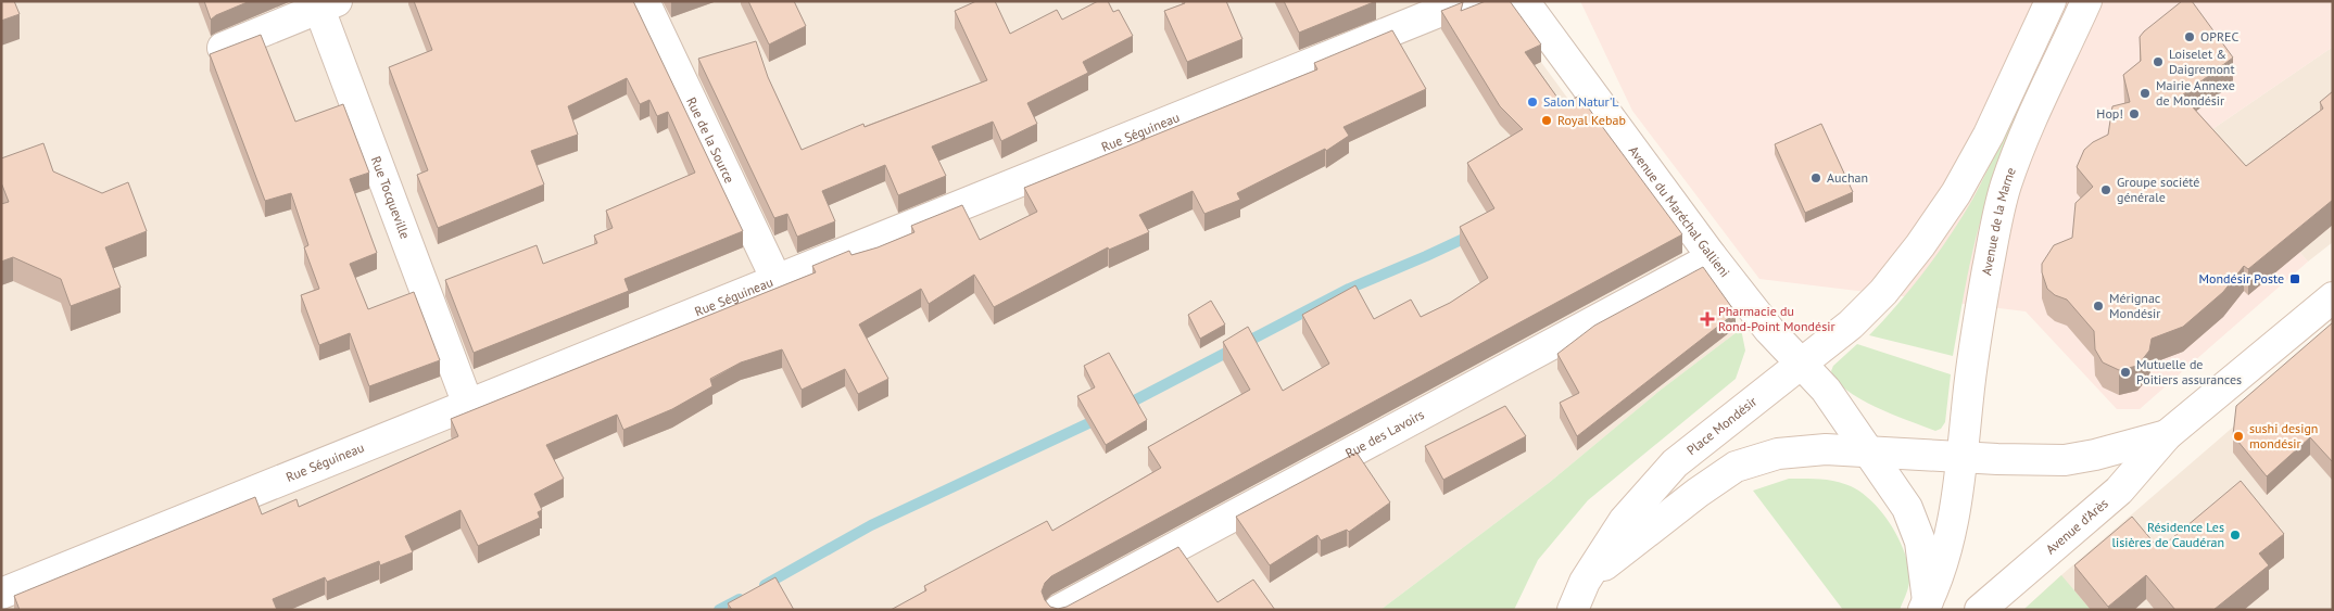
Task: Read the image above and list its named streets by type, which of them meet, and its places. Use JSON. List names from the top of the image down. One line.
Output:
{"streets":{"street":["Rue Séguineau","Rue de la Source","Rue Tocqueville","Avenue du Maréchal Gallieni","Avenue de la Marne","Place Mondésir","Rue des Lavoirs","Avenue d'Arès"]},"crossings":[["Rue Séguineau","Rue de la Source"],["Rue Séguineau","Rue Tocqueville"],["Avenue du Maréchal Gallieni","Place Mondésir"],["Avenue du Maréchal Gallieni","Rue des Lavoirs"],["Avenue de la Marne","Place Mondésir"],["Avenue de la Marne","Avenue d'Arès"],["Place Mondésir","Avenue d'Arès"]],"places":{"other":["OPREC","Loiselet & Daigremont","Mairie Annexe de Mondésir","Salon Natur'L","Hop!","Royal Kebab","Auchan","Groupe société générale","Mérignac Mondésir","Mutuelle de Poitiers assurances","sushi design mondésir","Résidence Les lisières de Caudéran"],"transit":["Mondésir Poste"],"health":["Pharmacie du Rond-Point Mondésir"]}}
